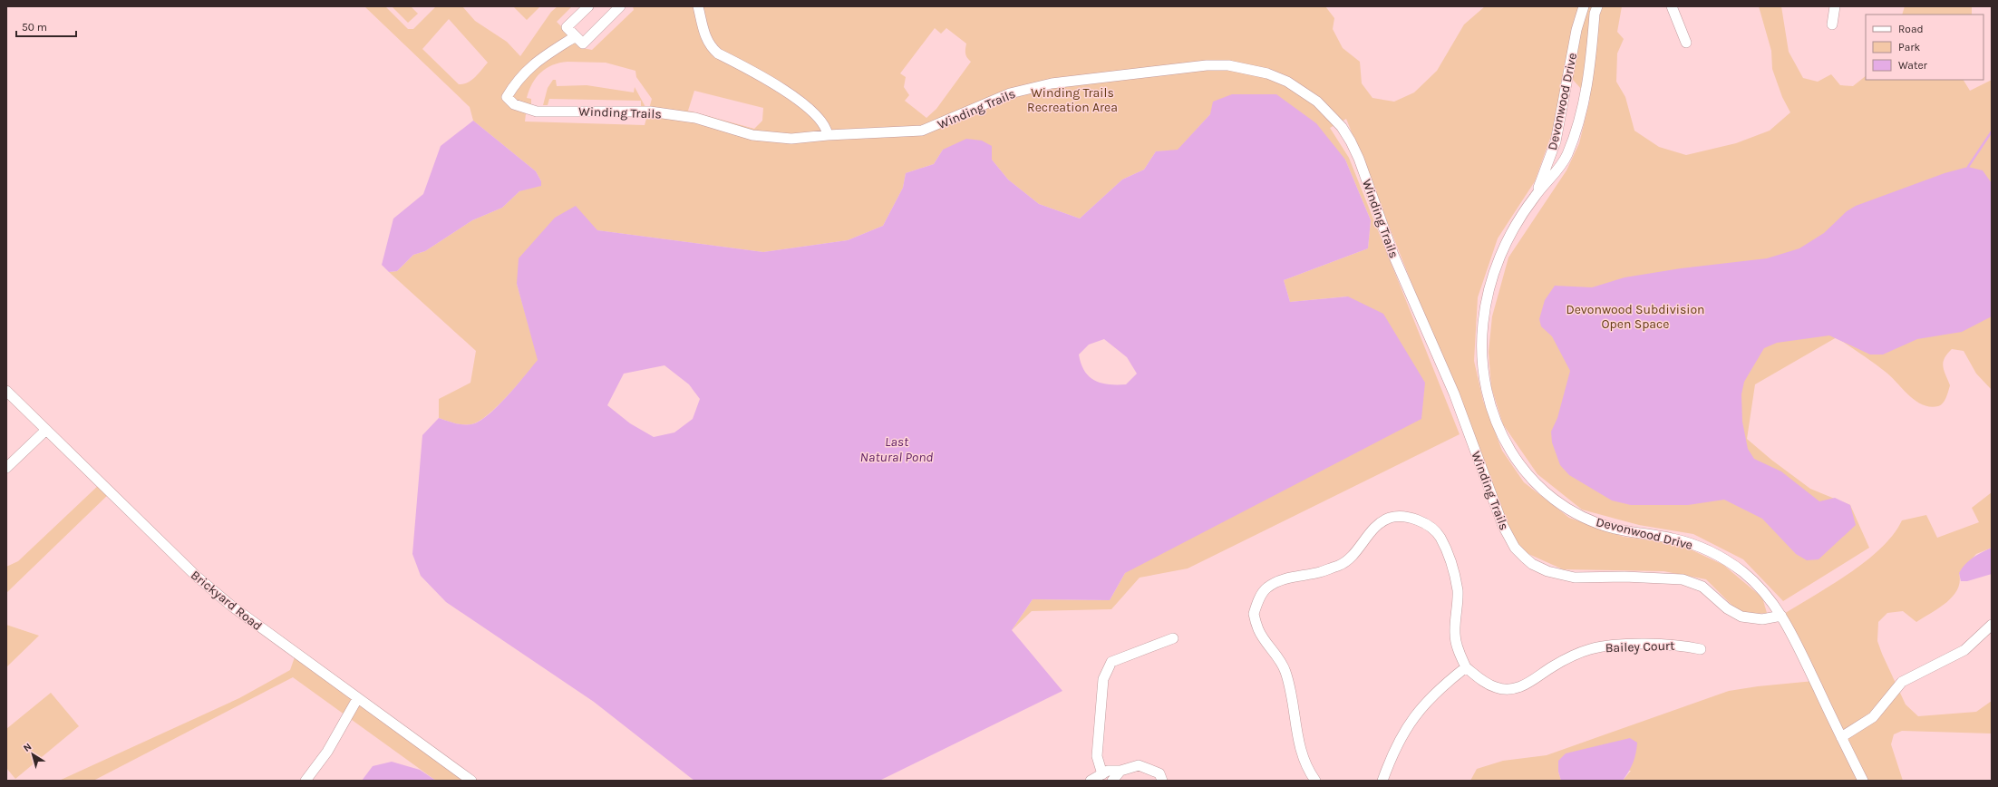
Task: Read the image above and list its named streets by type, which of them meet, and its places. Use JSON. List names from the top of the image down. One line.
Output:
{"streets":{"street":["Devonwood Drive","Winding Trails","Brickyard Road","Bailey Court"]},"crossings":[["Devonwood Drive","Winding Trails"]],"water":["Last Natural Pond"],"parks":["Winding Trails Recreation Area","Devonwood Subdivision Open Space"],"legend":["Road","Park","Water"],"scale_bar":"50 m","north":"top left"}
